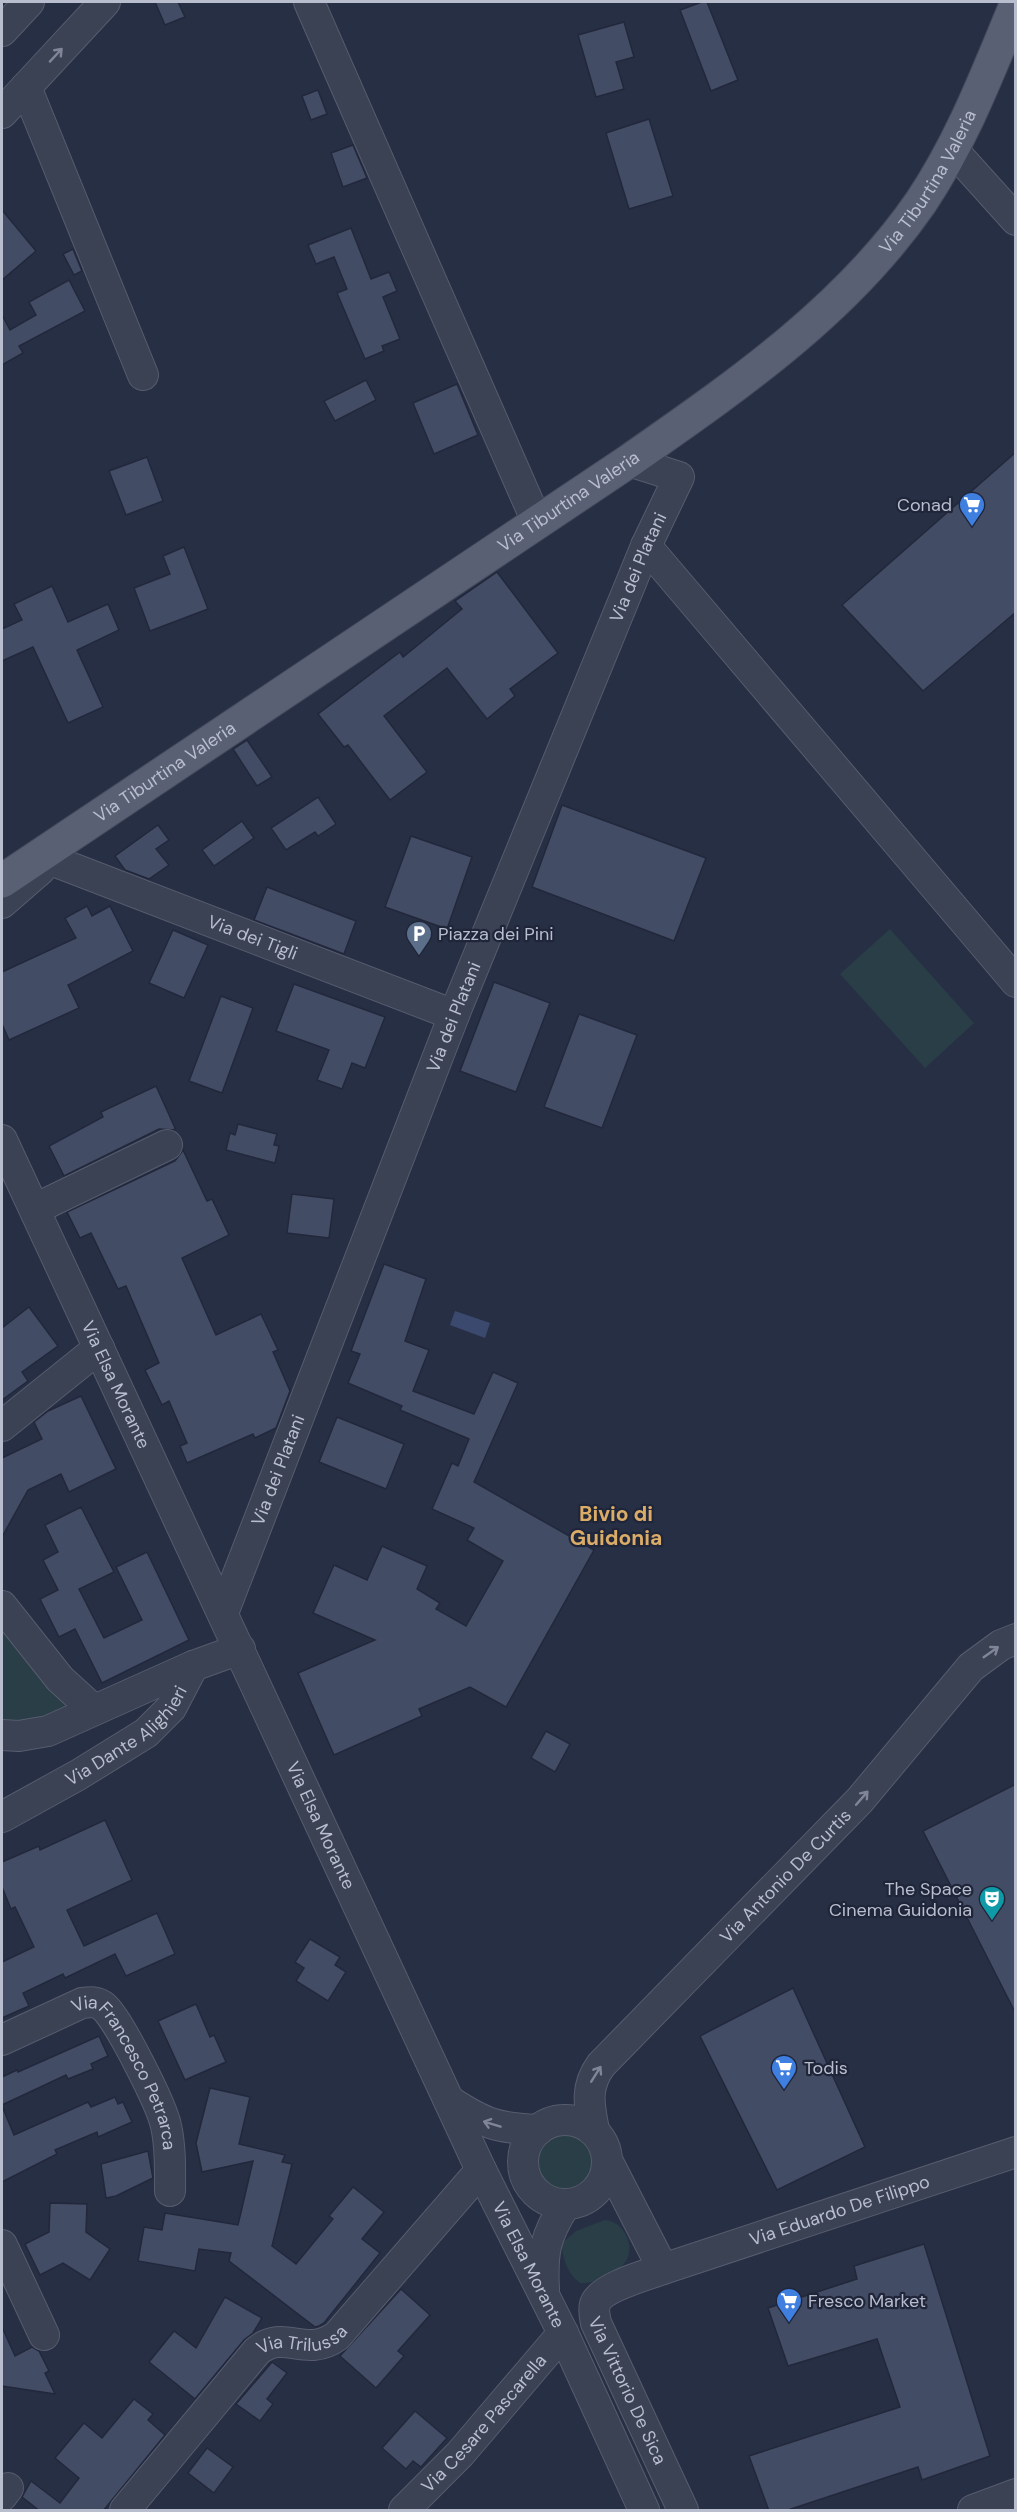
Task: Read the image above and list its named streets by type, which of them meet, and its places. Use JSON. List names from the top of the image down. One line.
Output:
{"streets":{"main road":["Via Tiburtina Valeria"],"street":["Via dei Platani","Via dei Tigli","Via Elsa Morante","Via Dante Alighieri","Via Antonio De Curtis","Via Francesco Petrarca","Via Eduardo De Filippo","Via Trilussa","Via Vittorio De Sica","Via Cesare Pascarella"]},"crossings":[["Via Tiburtina Valeria","Via dei Platani"],["Via dei Platani","Via dei Tigli"],["Via dei Platani","Via Elsa Morante"],["Via Elsa Morante","Via Dante Alighieri"],["Via Elsa Morante","Via Trilussa"],["Via Elsa Morante","Via Cesare Pascarella"],["Via Eduardo De Filippo","Via Vittorio De Sica"]],"one_way":["Via Antonio De Curtis"],"districts":["Bivio di Guidonia"],"places":{"supermarket":["Conad","Todis","Fresco Market"],"parking":["Piazza dei Pini"],"theatre":["The Space Cinema Guidonia"]}}
